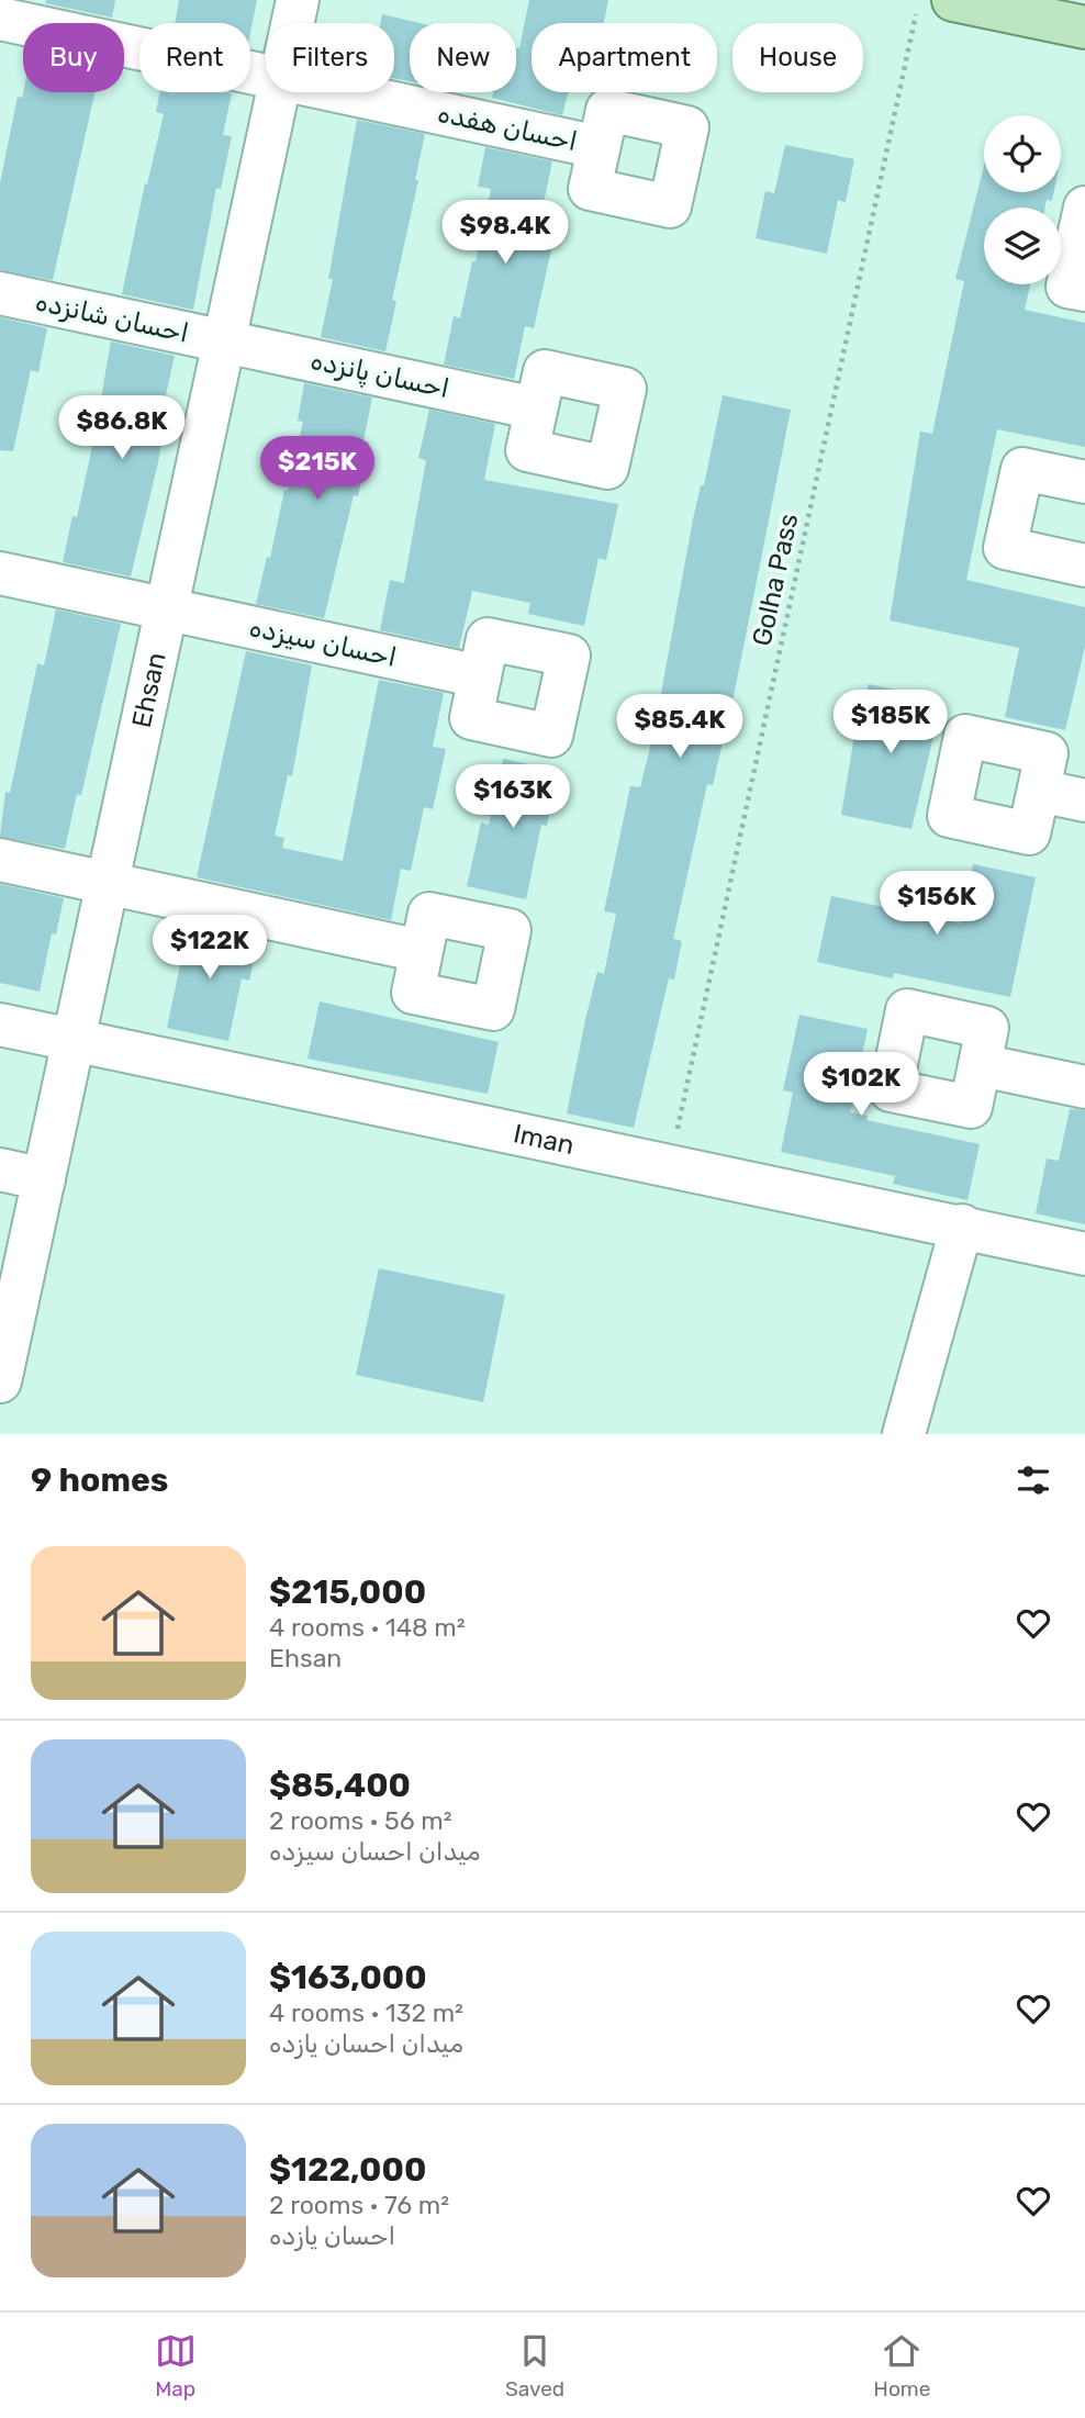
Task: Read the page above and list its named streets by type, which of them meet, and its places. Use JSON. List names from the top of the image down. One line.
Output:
{"streets":{"street":["احسان هفده","احسان شانزده","احسان پانزده","احسان سیزده","Ehsan","Iman"],"path":["Golha Pass"]},"crossings":[["احسان شانزده","احسان پانزده"],["احسان شانزده","Ehsan"],["احسان پانزده","Ehsan"],["Golha Pass","Iman"],["احسان سیزده","Ehsan"],["Ehsan","Iman"]],"page":{"chip":["Buy","Rent","Filters","New","Apartment","House"],"price":["$98.4K","$86.8K","$215K","$185K","$85.4K","$163K","$156K","$122K","$102K"],"heading":"9 homes","list":[{"name":"$215,000","note":"4 rooms · 148 m² · Ehsan"},{"name":"$85,400","note":"2 rooms · 56 m² · میدان احسان سیزده"},{"name":"$163,000","note":"4 rooms · 132 m² · میدان احسان یازده"},{"name":"$122,000","note":"2 rooms · 76 m² · احسان یازده"}],"tabs":["Map","Saved","Home"]}}
